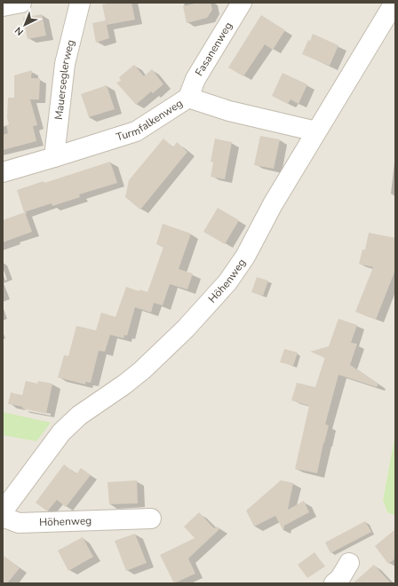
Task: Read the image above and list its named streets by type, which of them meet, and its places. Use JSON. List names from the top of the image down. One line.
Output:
{"streets":{"street":["Fasanenweg","Mauerseglerweg","Turmfalkenweg","Höhenweg"]},"crossings":[["Fasanenweg","Turmfalkenweg"],["Mauerseglerweg","Turmfalkenweg"],["Turmfalkenweg","Höhenweg"]],"north":"bottom left"}
